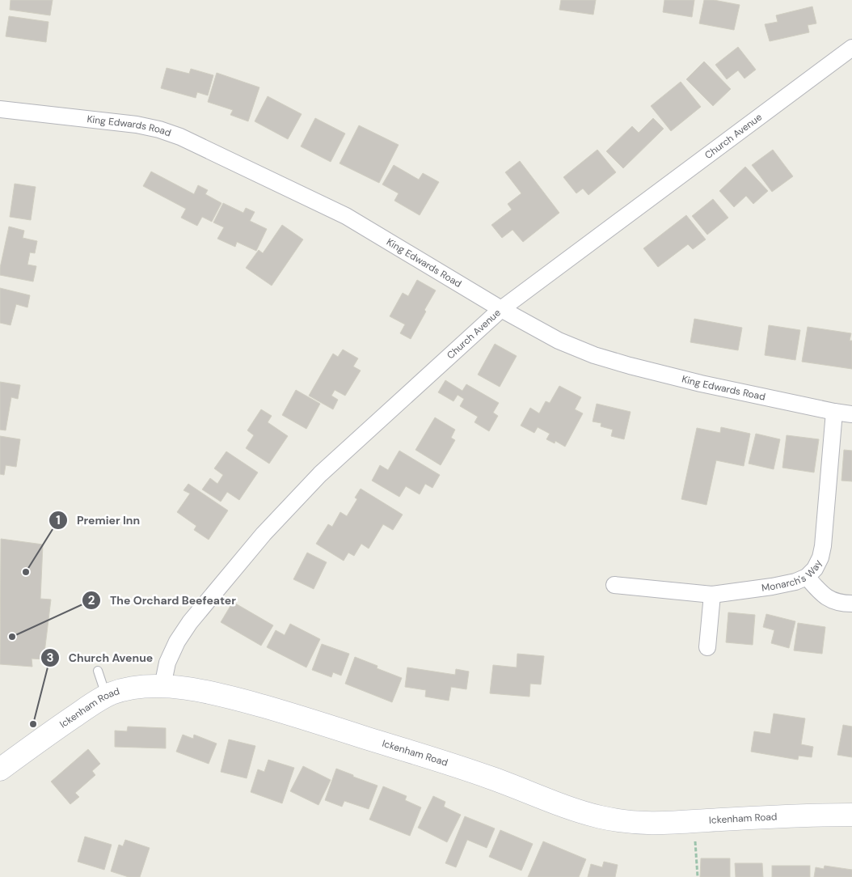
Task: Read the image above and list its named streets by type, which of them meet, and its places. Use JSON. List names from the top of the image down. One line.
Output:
{"streets":{"main road":["Ickenham Road"],"street":["King Edwards Road","Church Avenue","Monarch's Way"]},"crossings":[["King Edwards Road","Church Avenue"],["King Edwards Road","Monarch's Way"],["Church Avenue","Ickenham Road"]],"places":["Premier Inn","The Orchard Beefeater","Church Avenue"]}
